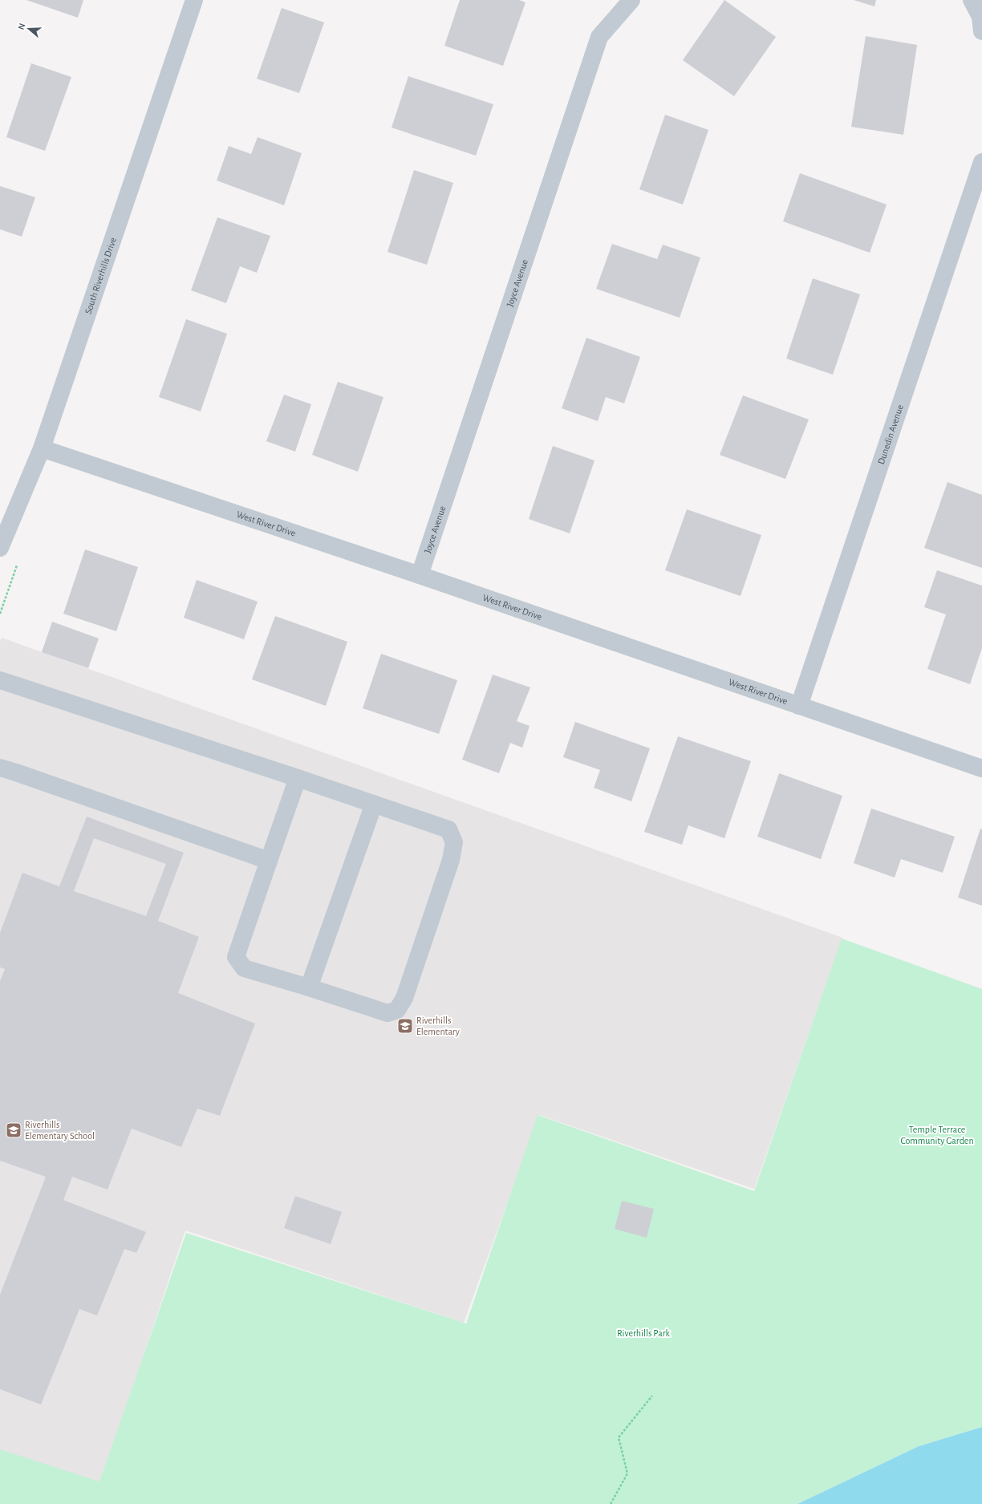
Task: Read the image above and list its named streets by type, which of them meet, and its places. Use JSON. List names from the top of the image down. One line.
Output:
{"streets":{"street":["South Riverhills Drive","Joyce Avenue","Dunedin Avenue","West River Drive"]},"crossings":[["South Riverhills Drive","West River Drive"],["Joyce Avenue","West River Drive"],["Dunedin Avenue","West River Drive"]],"parks":["Temple Terrace Community Garden","Riverhills Park"],"places":{"school or university":["Riverhills Elementary","Riverhills Elementary School"]},"north":"left"}
